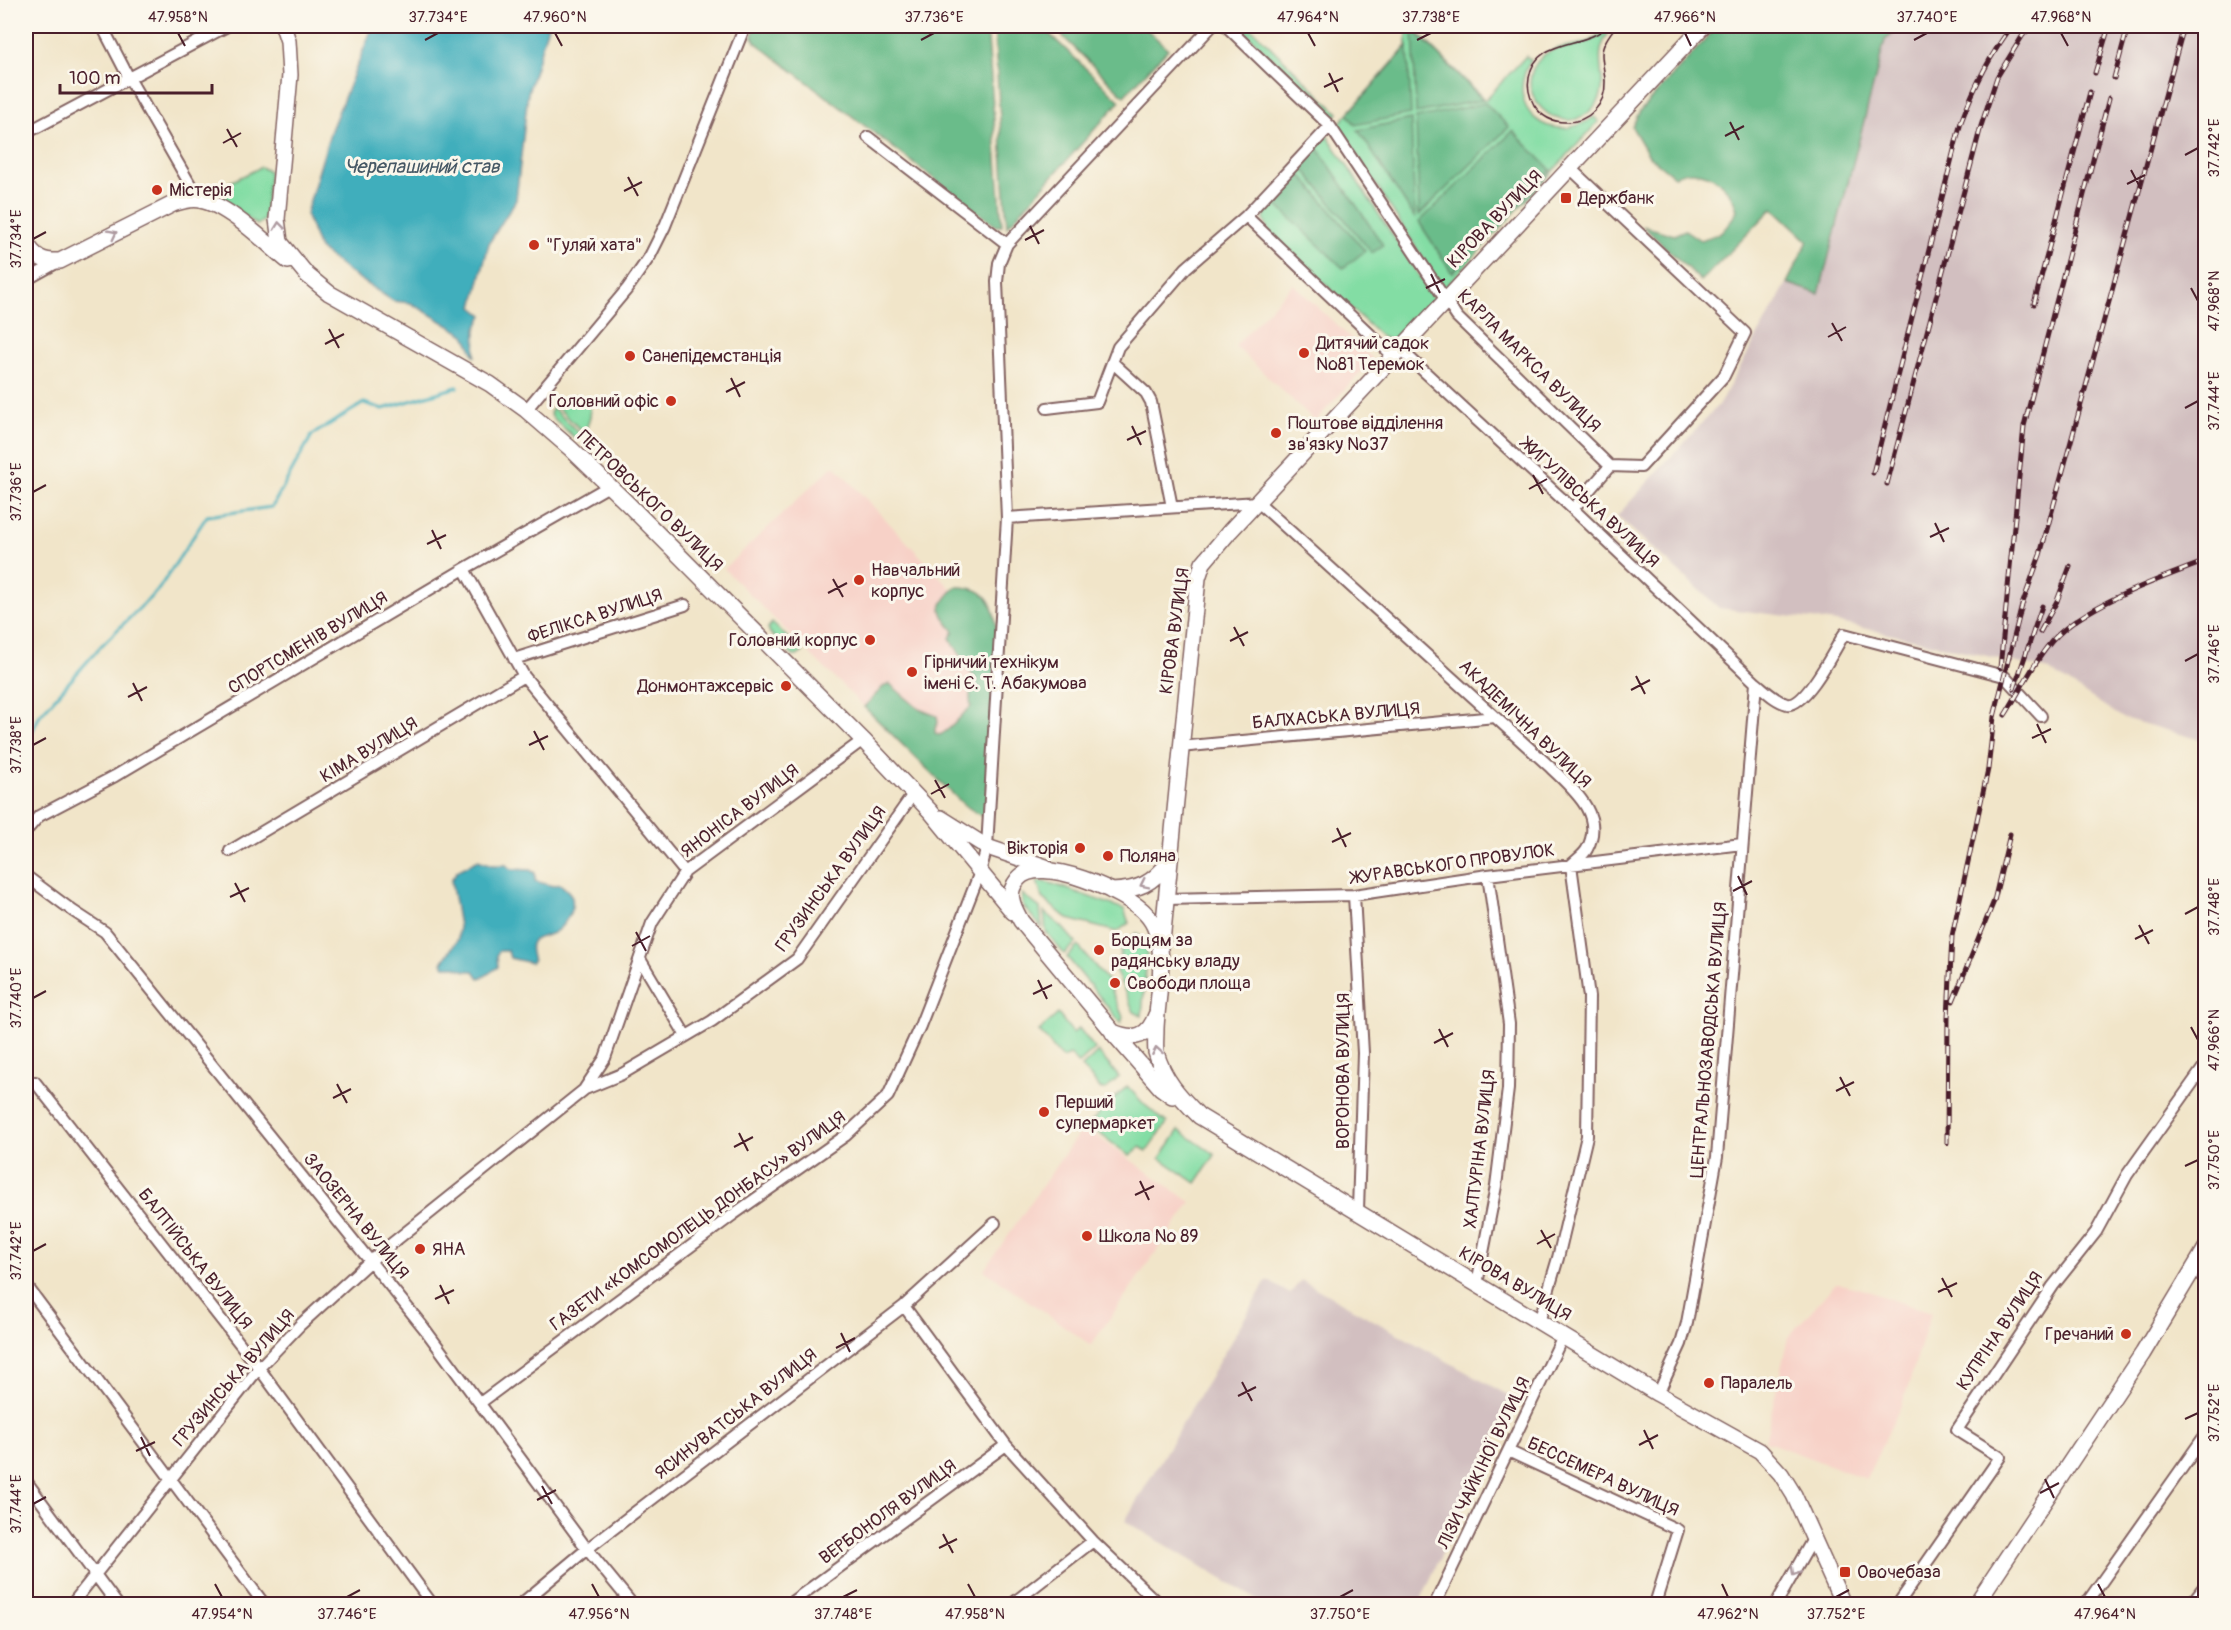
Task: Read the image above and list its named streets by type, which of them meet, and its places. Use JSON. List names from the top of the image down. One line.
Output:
{"streets":{"main road":["КІРОВА ВУЛИЦЯ","ПЕТРОВСЬКОГО ВУЛИЦЯ"],"street":["КАРЛА МАРКСА ВУЛИЦЯ","ЖИГУЛІВСЬКА ВУЛИЦЯ","ФЕЛІКСА ВУЛИЦЯ","СПОРТСМЕНІВ ВУЛИЦЯ","БАЛХАСЬКА ВУЛИЦЯ","АКАДЕМІЧНА ВУЛИЦЯ","КІМА ВУЛИЦЯ","ЯНОНІСА ВУЛИЦЯ","ЖУРАВСЬКОГО ПРОВУЛОК","ГРУЗИНСЬКА ВУЛИЦЯ","ЦЕНТРАЛЬНОЗАВОДСЬКА ВУЛИЦЯ","ВОРОНОВА ВУЛИЦЯ","ХАЛТУРІНА ВУЛИЦЯ","ЗАОЗЕРНА ВУЛИЦЯ","ГАЗЕТИ «КОМСОМОЛЕЦЬ ДОНБАСУ» ВУЛИЦЯ","БАЛТІЙСЬКА ВУЛИЦЯ","КУПРІНА ВУЛИЦЯ","ЯСИНУВАТСЬКА ВУЛИЦЯ","ЛІЗИ ЧАЙКІНОЇ ВУЛИЦЯ","БЕССЕМЕРА ВУЛИЦЯ","ВЕРБОНОЛЯ ВУЛИЦЯ"]},"crossings":[["КІРОВА ВУЛИЦЯ","КАРЛА МАРКСА ВУЛИЦЯ"],["КІРОВА ВУЛИЦЯ","ЖИГУЛІВСЬКА ВУЛИЦЯ"],["КІРОВА ВУЛИЦЯ","БАЛХАСЬКА ВУЛИЦЯ"],["КІРОВА ВУЛИЦЯ","АКАДЕМІЧНА ВУЛИЦЯ"],["КІРОВА ВУЛИЦЯ","ЖУРАВСЬКОГО ПРОВУЛОК"],["КІРОВА ВУЛИЦЯ","ЦЕНТРАЛЬНОЗАВОДСЬКА ВУЛИЦЯ"],["КІРОВА ВУЛИЦЯ","ВОРОНОВА ВУЛИЦЯ"],["КІРОВА ВУЛИЦЯ","ХАЛТУРІНА ВУЛИЦЯ"],["КІРОВА ВУЛИЦЯ","ЛІЗИ ЧАЙКІНОЇ ВУЛИЦЯ"],["ПЕТРОВСЬКОГО ВУЛИЦЯ","СПОРТСМЕНІВ ВУЛИЦЯ"],["ПЕТРОВСЬКОГО ВУЛИЦЯ","ЯНОНІСА ВУЛИЦЯ"],["ПЕТРОВСЬКОГО ВУЛИЦЯ","ГРУЗИНСЬКА ВУЛИЦЯ"],["ЖИГУЛІВСЬКА ВУЛИЦЯ","ЦЕНТРАЛЬНОЗАВОДСЬКА ВУЛИЦЯ"],["БАЛХАСЬКА ВУЛИЦЯ","АКАДЕМІЧНА ВУЛИЦЯ"],["АКАДЕМІЧНА ВУЛИЦЯ","ЖУРАВСЬКОГО ПРОВУЛОК"],["ЯНОНІСА ВУЛИЦЯ","ГРУЗИНСЬКА ВУЛИЦЯ"],["ЖУРАВСЬКОГО ПРОВУЛОК","ЦЕНТРАЛЬНОЗАВОДСЬКА ВУЛИЦЯ"],["ЖУРАВСЬКОГО ПРОВУЛОК","ВОРОНОВА ВУЛИЦЯ"],["ЖУРАВСЬКОГО ПРОВУЛОК","ХАЛТУРІНА ВУЛИЦЯ"],["ГРУЗИНСЬКА ВУЛИЦЯ","ЗАОЗЕРНА ВУЛИЦЯ"],["ГРУЗИНСЬКА ВУЛИЦЯ","БАЛТІЙСЬКА ВУЛИЦЯ"],["ЗАОЗЕРНА ВУЛИЦЯ","ГАЗЕТИ «КОМСОМОЛЕЦЬ ДОНБАСУ» ВУЛИЦЯ"],["ЗАОЗЕРНА ВУЛИЦЯ","ЯСИНУВАТСЬКА ВУЛИЦЯ"],["ЛІЗИ ЧАЙКІНОЇ ВУЛИЦЯ","БЕССЕМЕРА ВУЛИЦЯ"]],"water":["Черепашиний став"],"places":{"other":["Містерія","\"Гуляй хата\"","Дитячий садок №81 Теремок","Санепідемстанція","Головний офіс","Поштове відділення зв'язку №37","Навчальний корпус","Головний корпус","Гірничий технікум імені Є. Т. Абакумова","Донмонтажсервіс","Вікторія","Поляна","Борцям за радянську владу","Свободи площа","Перший супермаркет","Школа № 89","ЯНА","Гречаний","Паралель"],"transit":["Держбанк","Овочебаза"]},"scale_bar":"100 m","coordinates":["47.958°N","37.734°E","47.960°N","37.736°E","47.964°N","37.738°E","47.966°N","37.740°E","47.968°N","37.742°E","37.744°E","37.746°E","37.748°E","37.750°E","37.752°E","47.954°N","47.956°N","47.962°N"]}
